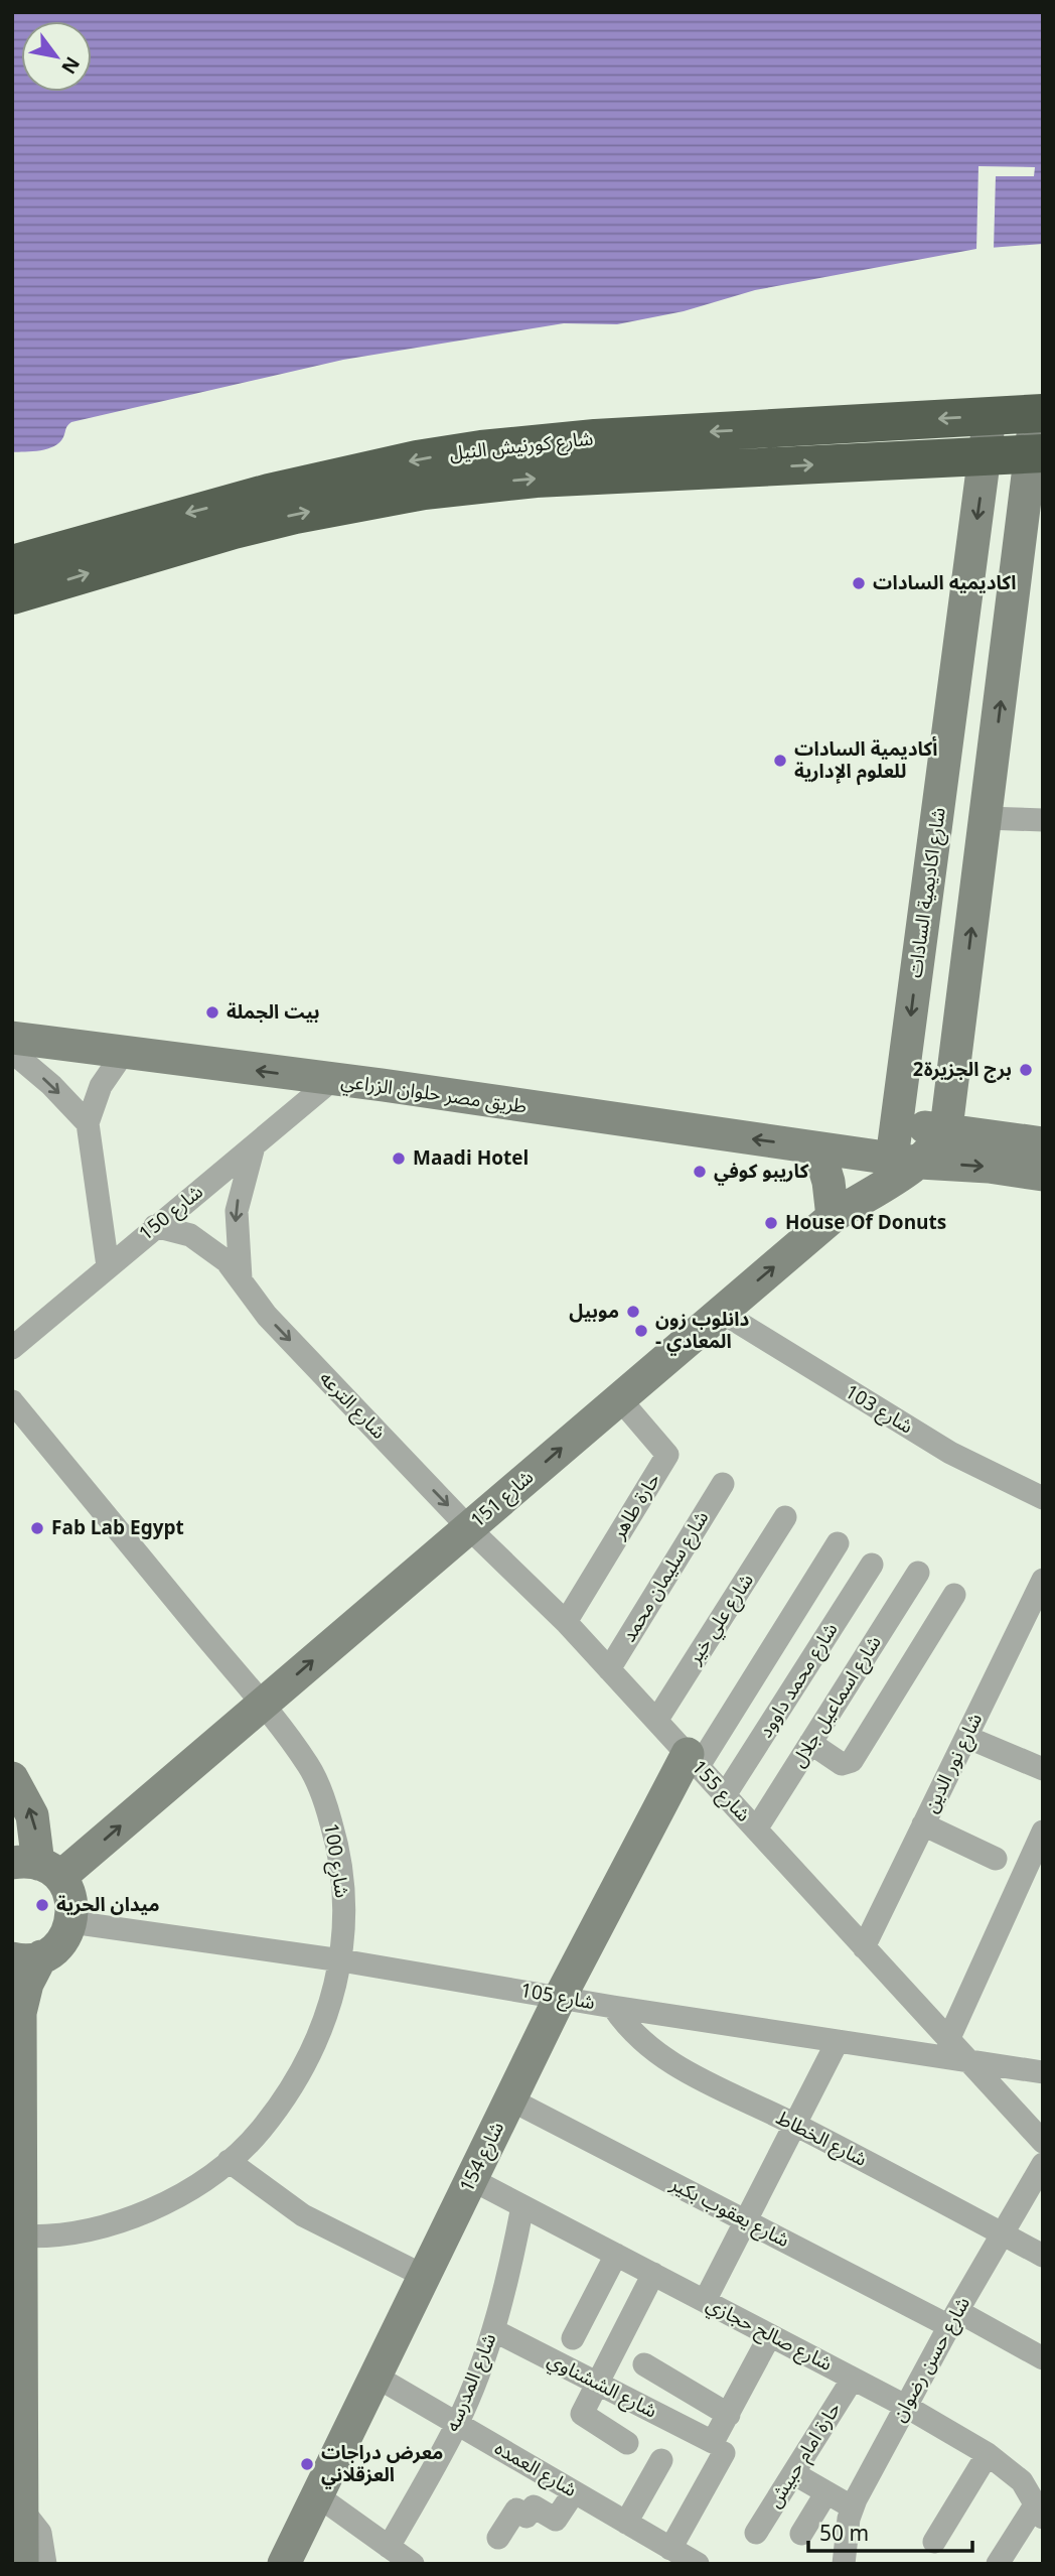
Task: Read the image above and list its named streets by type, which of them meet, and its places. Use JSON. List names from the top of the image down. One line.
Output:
{"streets":{"highway":["شارع كورنيش النيل"],"street":["شارع اكاديمية السادات","طريق مصر حلوان الزراعي","شارع 150","شارع الترعه","شارع 103","شارع 151","حارة طاهر","شارع سليمان محمد","شارع علي خير","شارع محمد داوود","شارع اسماعيل جلال","شارع نور الدين","شارع 155","شارع 100","شارع 105","شارع الخطاط","شارع 154","شارع يعقوب بكير","شارع صالح حجازي","شارع حسن رضوان","شارع المدرسه","شارع الششناوي","حارة امام حبيش","شارع العمده"]},"crossings":[["شارع كورنيش النيل","شارع اكاديمية السادات"],["شارع اكاديمية السادات","طريق مصر حلوان الزراعي"],["شارع اكاديمية السادات","شارع 151"],["طريق مصر حلوان الزراعي","شارع 150"],["طريق مصر حلوان الزراعي","شارع 151"],["شارع 150","شارع الترعه"],["شارع الترعه","شارع 151"],["شارع الترعه","شارع 155"],["شارع 103","شارع 151"],["شارع 151","حارة طاهر"],["شارع 151","شارع 155"],["شارع 151","شارع 100"],["حارة طاهر","شارع 155"],["شارع سليمان محمد","شارع 155"],["شارع علي خير","شارع 155"],["شارع محمد داوود","شارع 155"],["شارع اسماعيل جلال","شارع 155"],["شارع نور الدين","شارع 155"],["شارع 155","شارع 105"],["شارع 155","شارع 154"],["شارع 100","شارع 105"],["شارع 105","شارع الخطاط"],["شارع 105","شارع 154"],["شارع الخطاط","شارع حسن رضوان"],["شارع 154","شارع يعقوب بكير"],["شارع 154","شارع صالح حجازي"],["شارع 154","شارع العمده"],["شارع يعقوب بكير","شارع حسن رضوان"],["شارع صالح حجازي","شارع حسن رضوان"],["شارع صالح حجازي","شارع المدرسه"],["شارع صالح حجازي","حارة امام حبيش"],["شارع المدرسه","شارع الششناوي"],["شارع المدرسه","شارع العمده"]],"one_way":["طريق مصر حلوان الزراعي","شارع 151"],"places":["اكاديميه السادات","أكاديمية السادات للعلوم الإدارية","بيت الجملة","برج الجزيرة2","Maadi Hotel","كاريبو كوفي","House Of Donuts","موبيل","دانلوب زون - المعادي","Fab Lab Egypt","ميدان الحرية","معرض دراجات العزقلاني"],"scale_bar":"50 m","north":"bottom right"}
